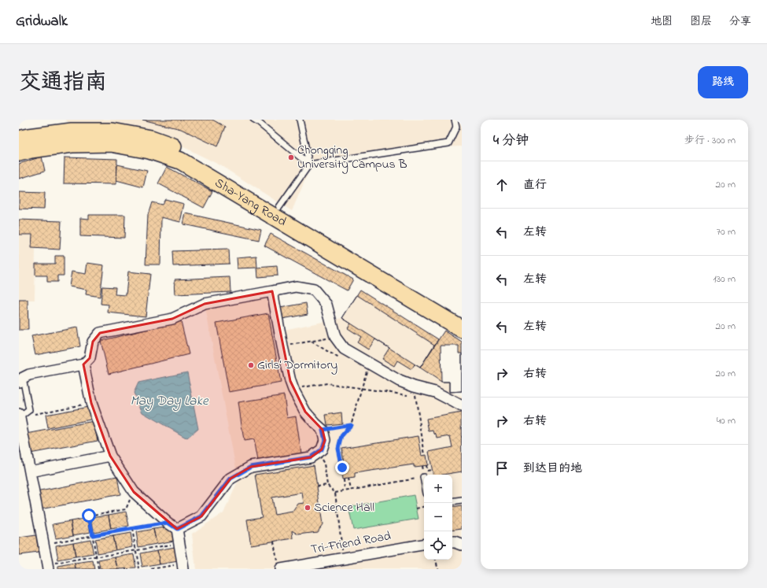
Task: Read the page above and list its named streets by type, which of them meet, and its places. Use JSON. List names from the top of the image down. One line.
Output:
{"streets":{"main road":["Sha-Yang Road"],"street":["Tri-Friend Road"]},"water":["May Day Lake"],"places":["Chongqing University Campus B","Girls‘ Dormitory","Science Hall"],"page":{"header":"Gridwalk","nav":["地图","图层","分享"],"title":"交通指南","buttons":"路线","heading":["4 分钟","步行 · 300 m"],"list":[["直行","20 m"],["左转","70 m"],["左转","130 m"],["左转","20 m"],["右转","20 m"],["右转","40 m"],"到达目的地"],"map_buttons":["+","−"]}}
